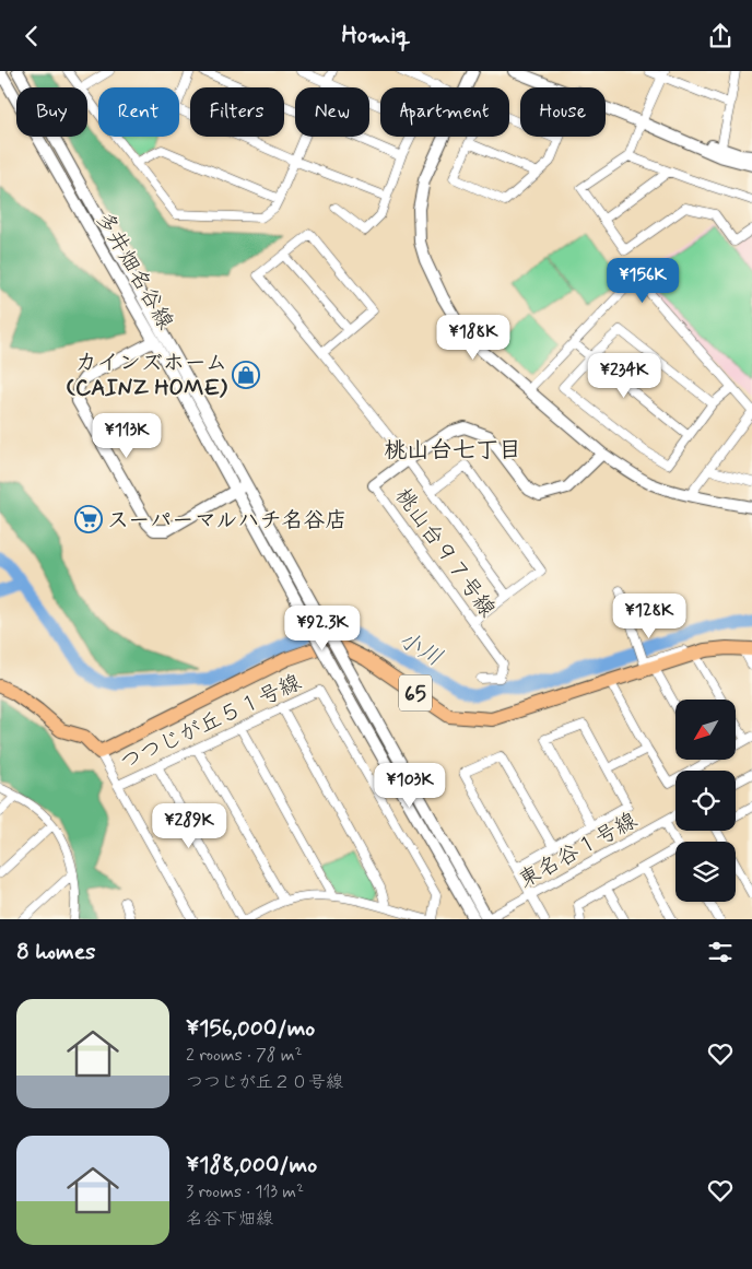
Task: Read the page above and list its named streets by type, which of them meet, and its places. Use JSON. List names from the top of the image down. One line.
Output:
{"streets":{"main road":["65"],"street":["多井畑名谷線","桃山台９７号線","つつじが丘５１号線","東名谷１号線"]},"crossings":[["多井畑名谷線","東名谷１号線"]],"districts":["桃山台七丁目"],"water":["小川"],"places":{"shop":["カインズホーム (CAINZ HOME)"],"supermarket":["スーパーマルハチ名谷店"]},"north":"bottom left","page":{"header":"Homiq","chip":["Buy","Rent","Filters","New","Apartment","House"],"price":["¥156K","¥188K","¥234K","¥113K","¥128K","¥92.3K","¥103K","¥289K"],"heading":"8 homes","list":[{"name":"¥156,000/mo","note":"2 rooms · 78 m² · つつじが丘２０号線"},{"name":"¥188,000/mo","note":"3 rooms · 113 m² · 名谷下畑線"}]}}
